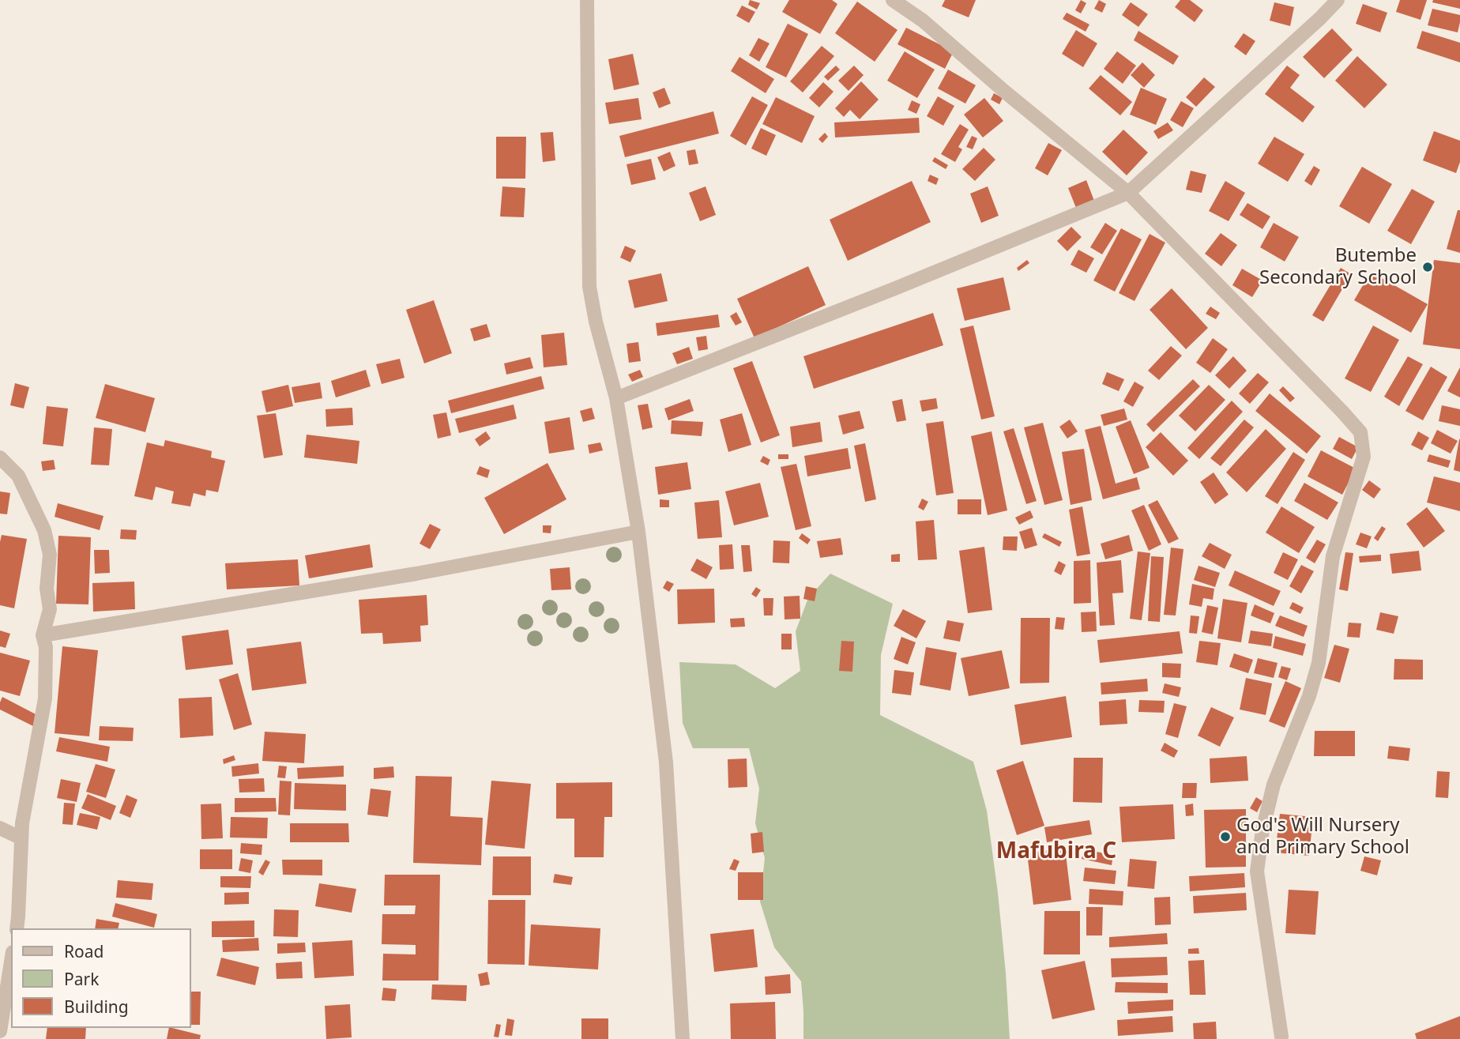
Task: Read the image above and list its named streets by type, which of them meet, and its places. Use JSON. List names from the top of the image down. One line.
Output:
{"districts":["Mafubira C"],"places":["Butembe Secondary School","God's Will Nursery and Primary School"],"legend":["Road","Park","Building"]}
